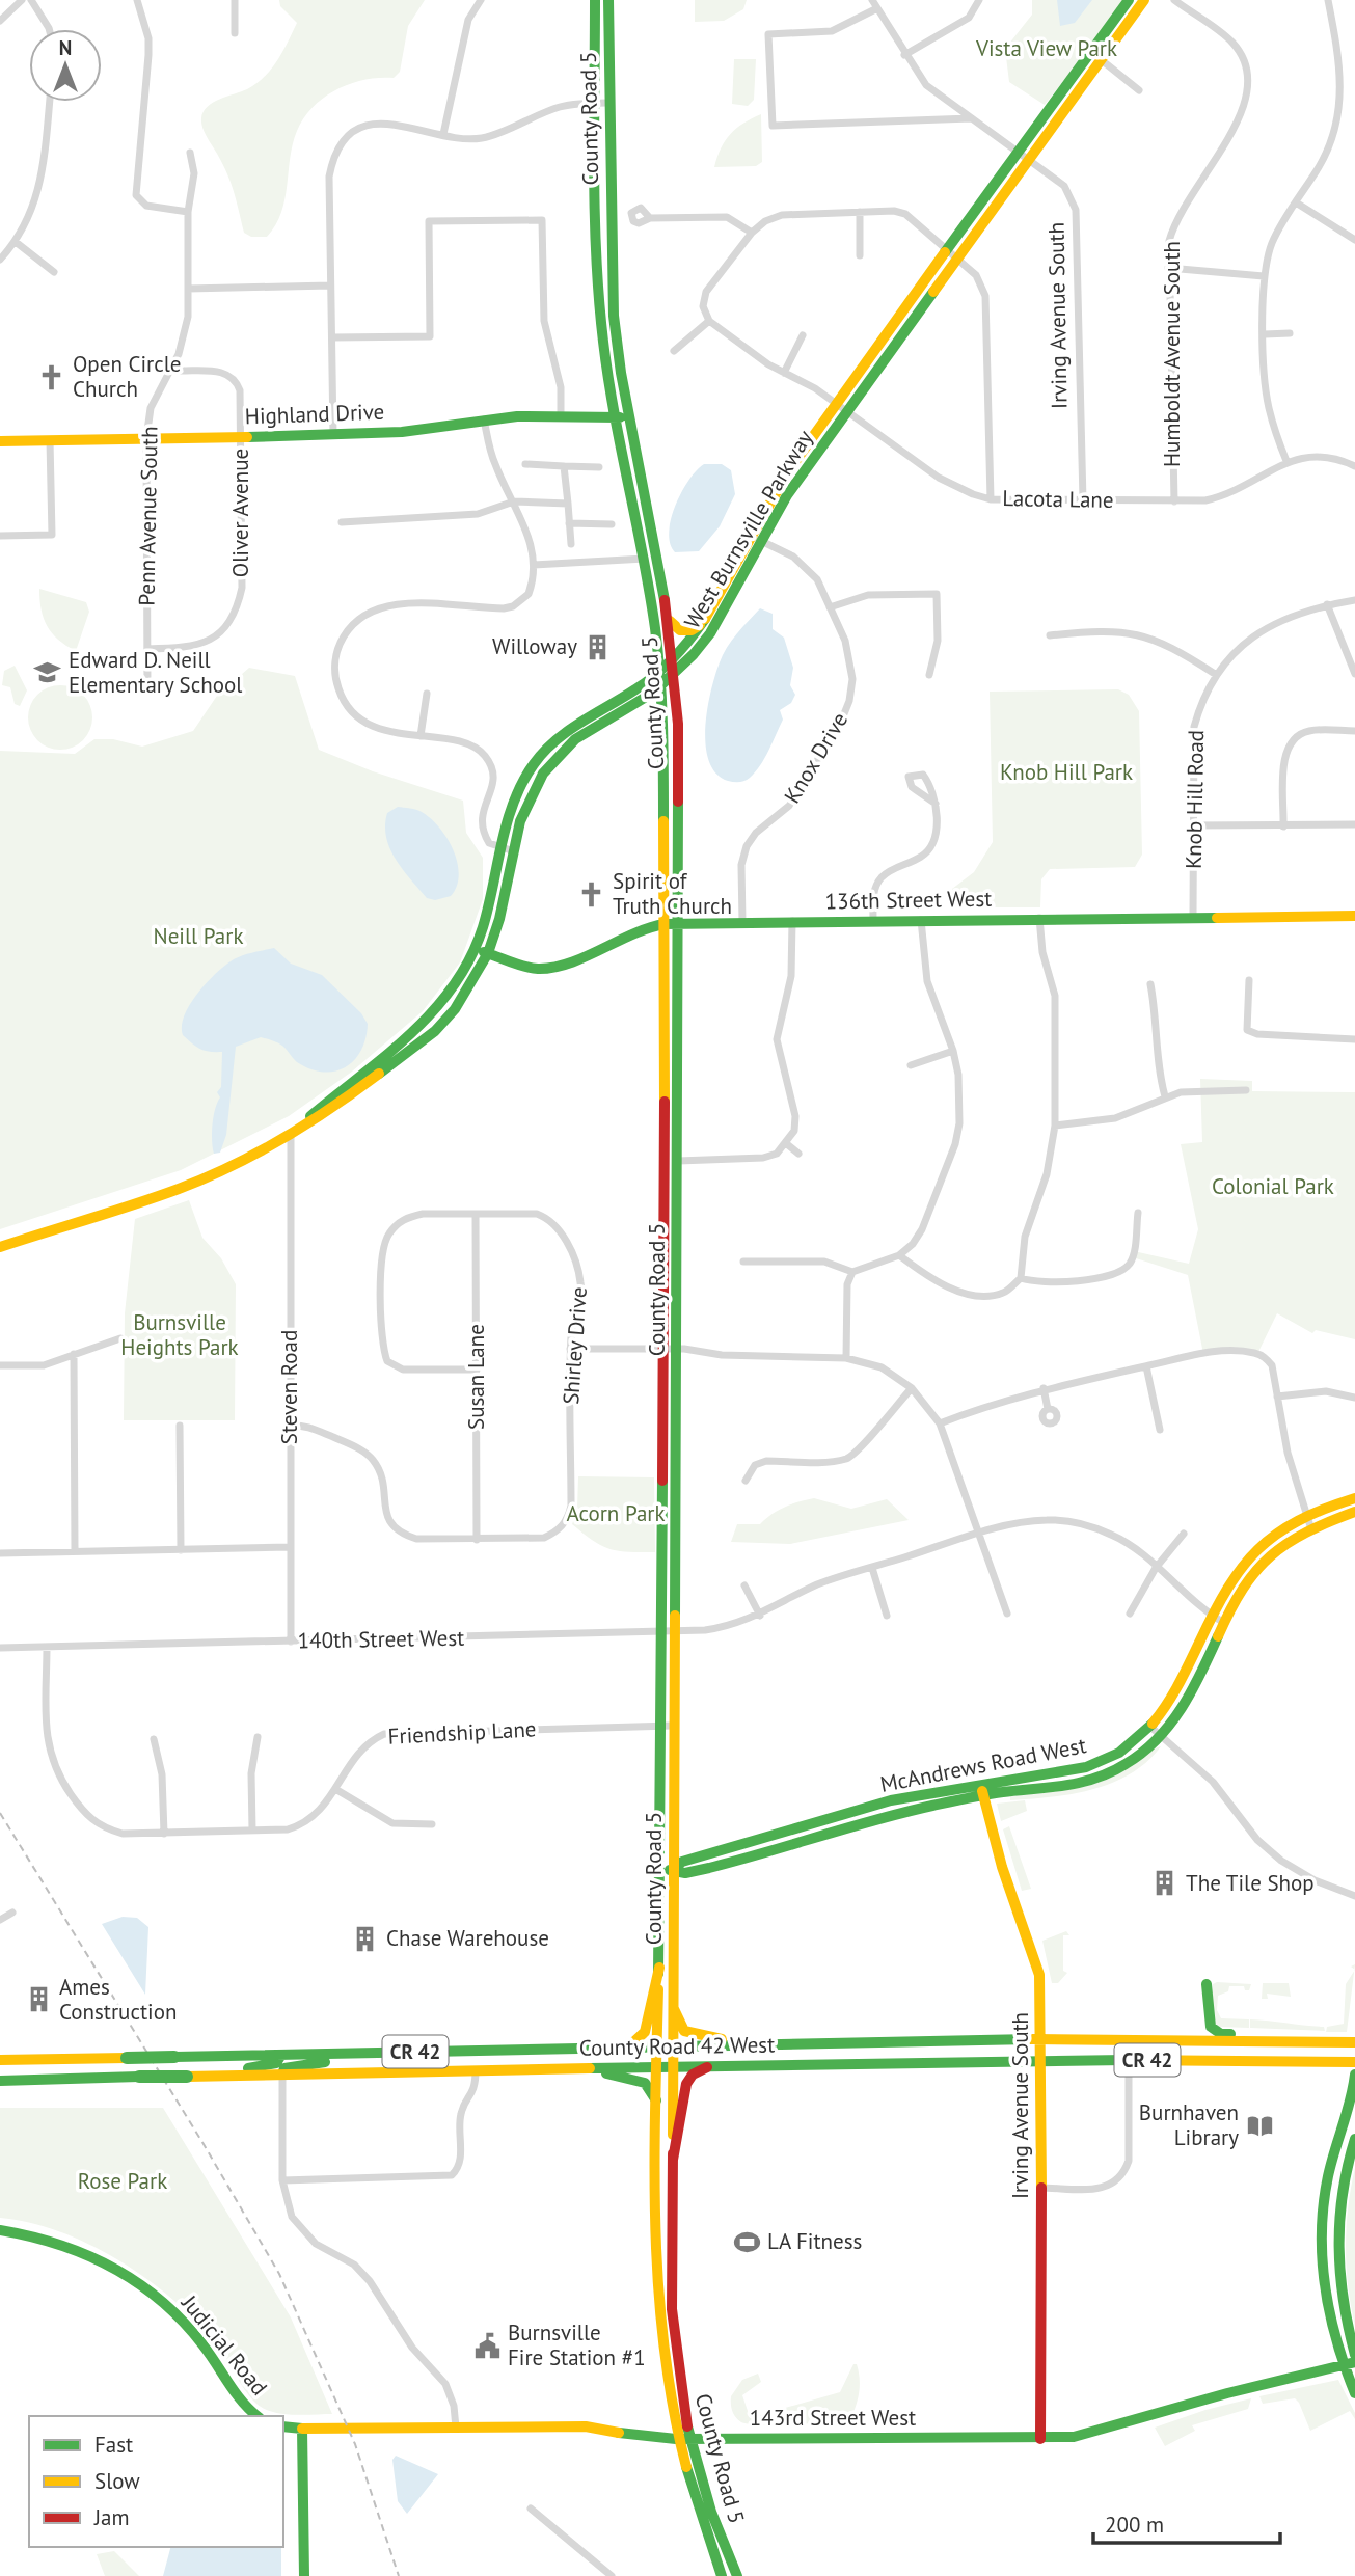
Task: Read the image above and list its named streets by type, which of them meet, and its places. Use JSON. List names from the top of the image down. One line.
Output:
{"streets":{"main road":["County Road 5","Irving Avenue South","Highland Drive","West Burnsville Parkway","136th Street West","McAndrews Road West","County Road 42 West","CR 42","Judicial Road","143rd Street West"],"street":["Humboldt Avenue South","Lacota Lane","Oliver Avenue","Penn Avenue South","Knox Drive","Knob Hill Road","Shirley Drive","Susan Lane","Steven Road","140th Street West","Friendship Lane"]},"crossings":[["County Road 5","Highland Drive"],["County Road 5","West Burnsville Parkway"],["County Road 5","136th Street West"],["County Road 5","140th Street West"],["County Road 5","Friendship Lane"],["County Road 5","McAndrews Road West"],["County Road 5","County Road 42 West"],["County Road 5","143rd Street West"],["Irving Avenue South","Lacota Lane"],["Irving Avenue South","West Burnsville Parkway"],["Irving Avenue South","McAndrews Road West"],["Irving Avenue South","County Road 42 West"],["Irving Avenue South","143rd Street West"],["Humboldt Avenue South","Lacota Lane"],["Highland Drive","Oliver Avenue"],["Highland Drive","Penn Avenue South"],["Lacota Lane","West Burnsville Parkway"],["Oliver Avenue","Penn Avenue South"],["West Burnsville Parkway","Knox Drive"],["West Burnsville Parkway","136th Street West"],["West Burnsville Parkway","Steven Road"],["Knox Drive","136th Street West"],["Knob Hill Road","136th Street West"],["Shirley Drive","Susan Lane"],["Shirley Drive","Steven Road"],["Steven Road","140th Street West"],["140th Street West","Friendship Lane"],["140th Street West","McAndrews Road West"]],"parks":["Vista View Park","Knob Hill Park","Neill Park","Colonial Park","Burnsville Heights Park","Acorn Park","Rose Park"],"places":{"church":["Open Circle Church","Spirit of Truth Church"],"building":["Willoway","The Tile Shop","Chase Warehouse","Ames Construction"],"school or university":["Edward D. Neill Elementary School"],"library":["Burnhaven Library"],"sports":["LA Fitness"],"public building":["Burnsville Fire Station #1"]},"legend":["Fast","Slow","Jam"],"scale_bar":"200 m","north":"top"}
